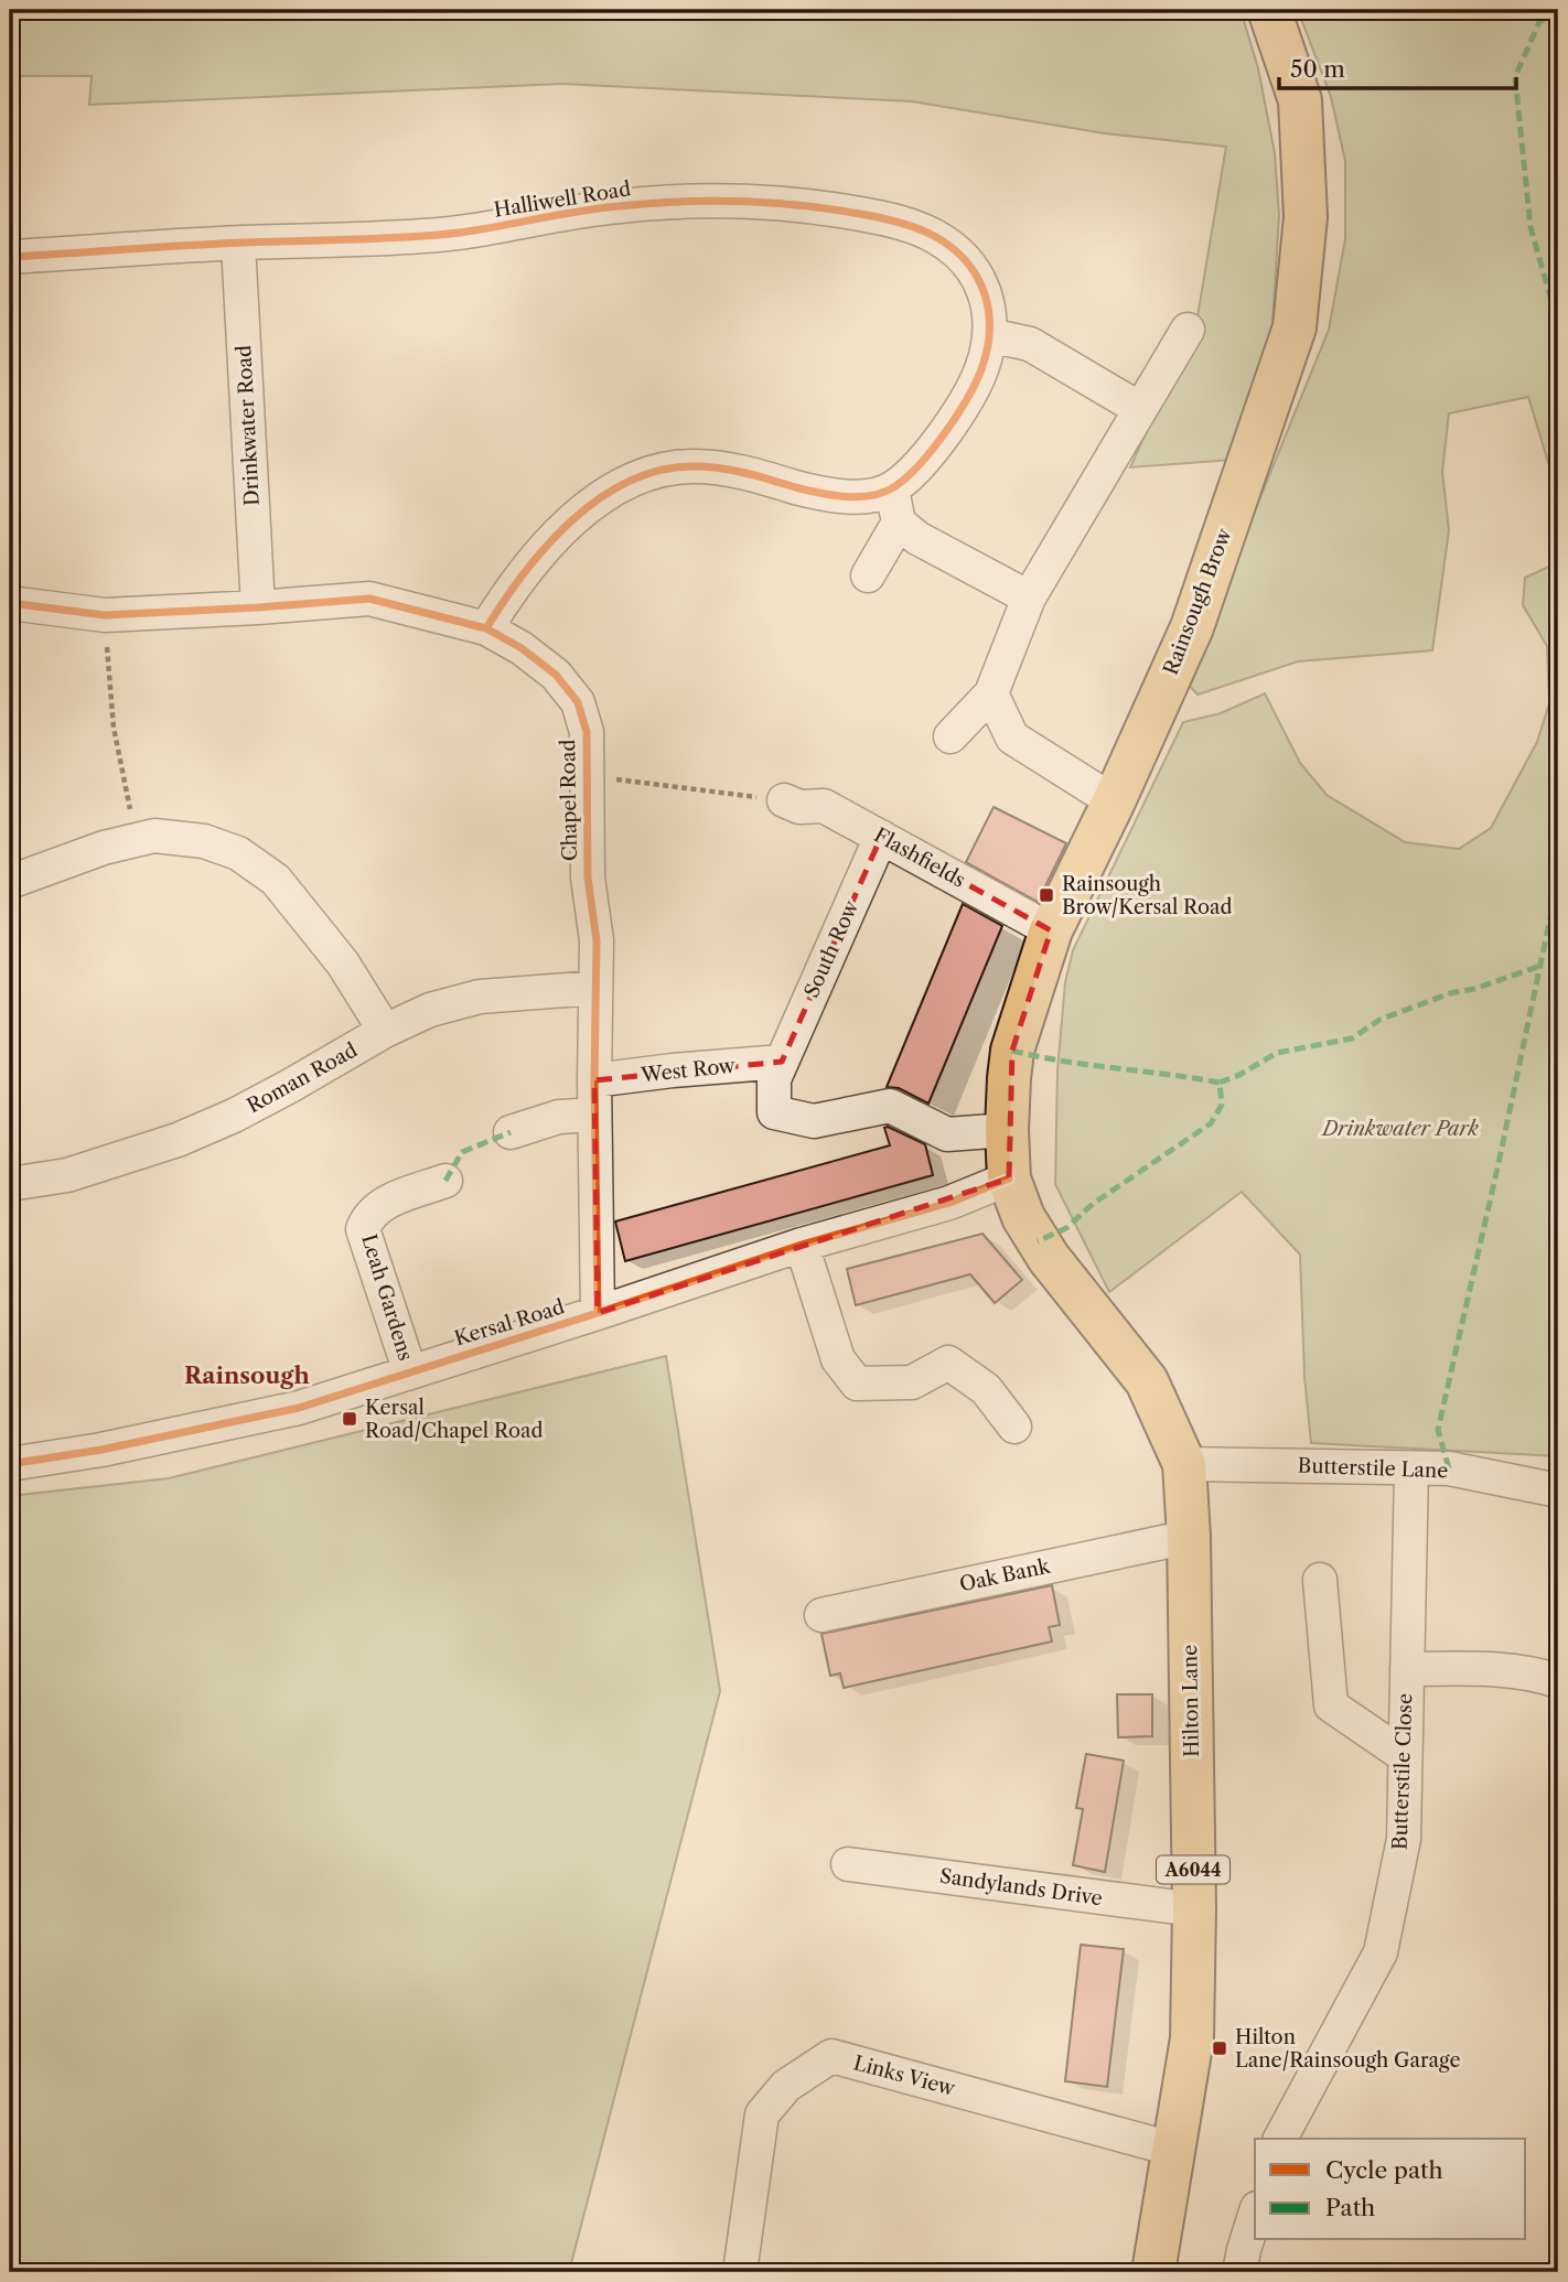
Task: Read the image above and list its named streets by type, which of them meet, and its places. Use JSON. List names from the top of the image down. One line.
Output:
{"streets":{"main road":["Rainsough Brow","Hilton Lane","A6044"],"street":["Halliwell Road","Drinkwater Road","Chapel Road","Flashfields","South Row","West Row","Roman Road","Leah Gardens","Kersal Road","Butterstile Lane","Oak Bank","Butterstile Close","Sandylands Drive","Links View"]},"crossings":[["Halliwell Road","Drinkwater Road"],["Drinkwater Road","Chapel Road"],["Rainsough Brow","Flashfields"],["Rainsough Brow","South Row"],["Rainsough Brow","Kersal Road"],["Rainsough Brow","Hilton Lane"],["Chapel Road","West Row"],["Chapel Road","Roman Road"],["Chapel Road","Kersal Road"],["Flashfields","South Row"],["South Row","West Row"],["Leah Gardens","Kersal Road"],["Kersal Road","Hilton Lane"],["Butterstile Lane","Hilton Lane"],["Butterstile Lane","Butterstile Close"],["Oak Bank","Hilton Lane"],["Hilton Lane","Sandylands Drive"],["Hilton Lane","Links View"]],"districts":["Rainsough"],"parks":["Drinkwater Park"],"places":{"transit":["Rainsough Brow/Kersal Road","Kersal Road/Chapel Road","Hilton Lane/Rainsough Garage"]},"legend":["Cycle path","Path"],"scale_bar":"50 m"}
